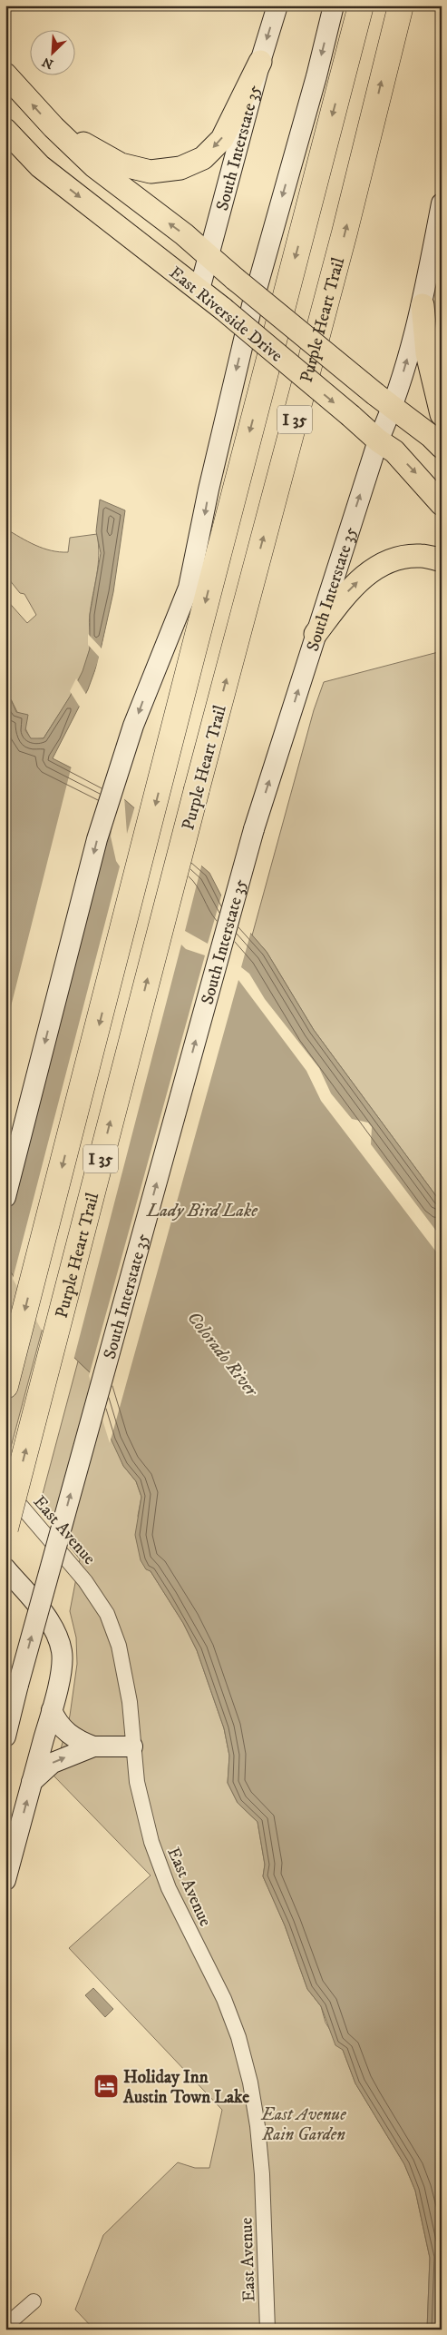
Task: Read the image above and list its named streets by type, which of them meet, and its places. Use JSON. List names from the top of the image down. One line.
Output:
{"streets":{"highway":["Purple Heart Trail","I 35"],"main road":["South Interstate 35","East Riverside Drive"],"street":["East Avenue"]},"crossings":[["South Interstate 35","East Riverside Drive"]],"water":["Lady Bird Lake","Colorado River"],"parks":["East Avenue Rain Garden"],"places":{"hotel":["Holiday Inn Austin Town Lake"]},"north":"bottom left"}
